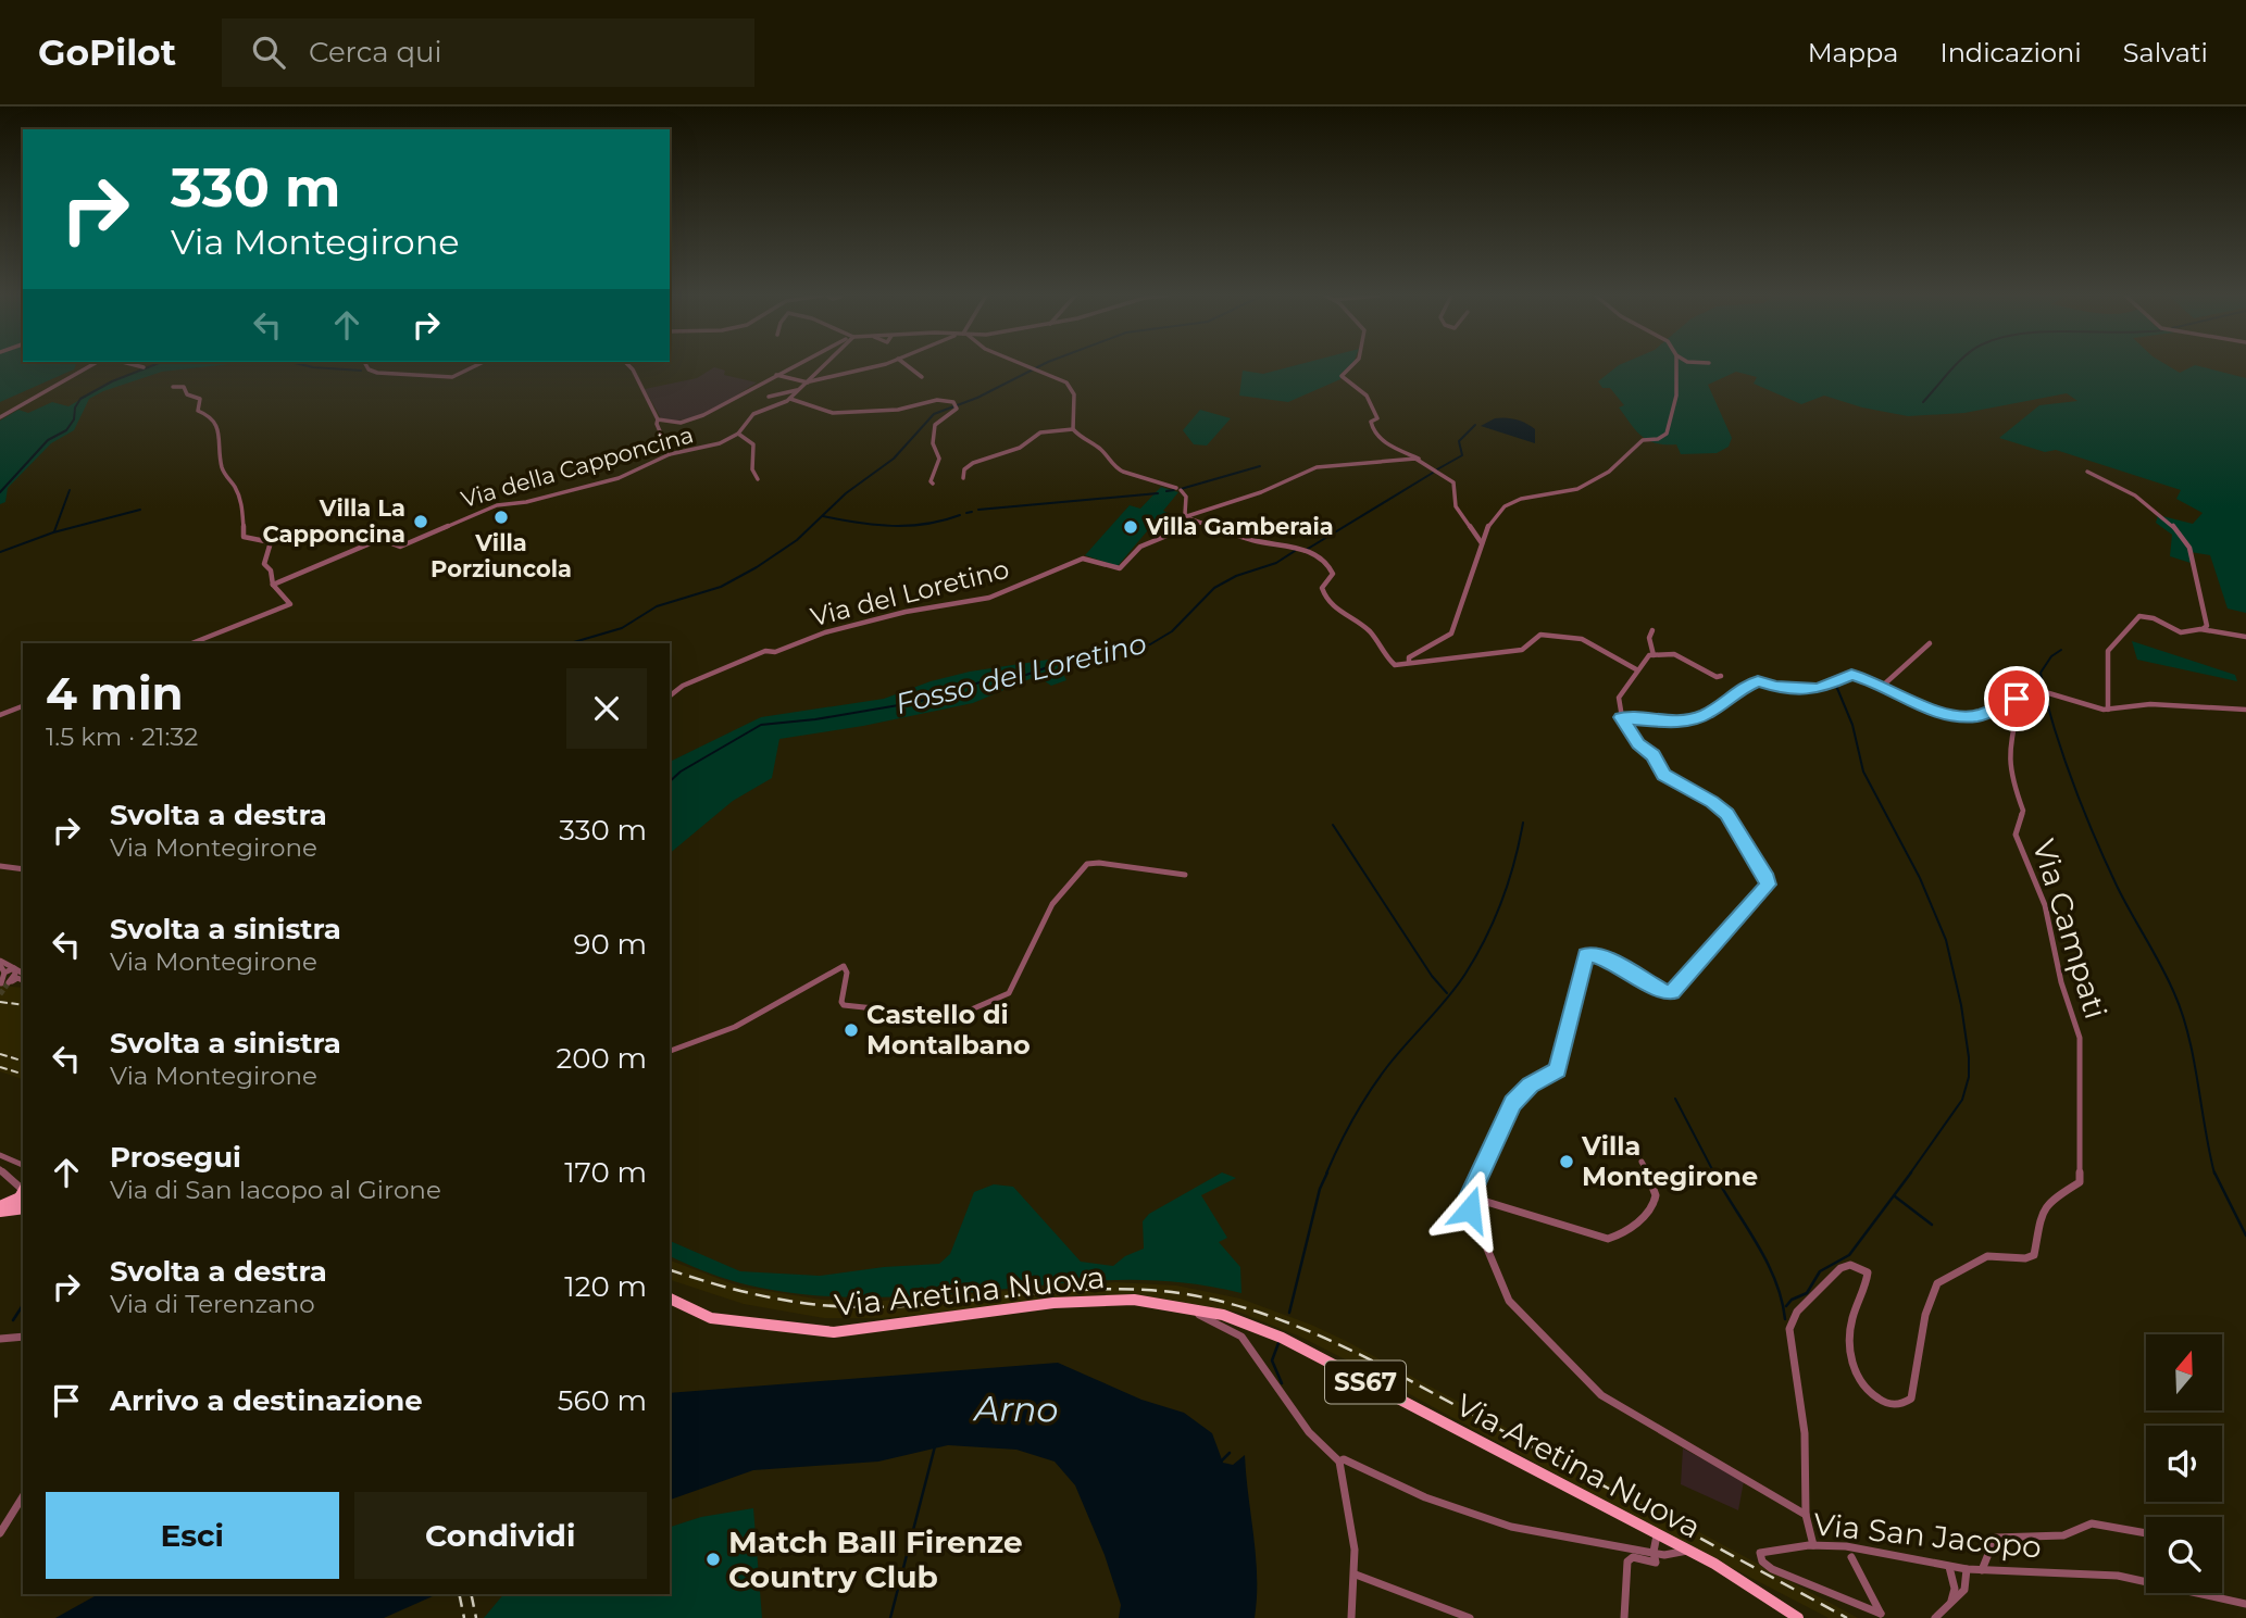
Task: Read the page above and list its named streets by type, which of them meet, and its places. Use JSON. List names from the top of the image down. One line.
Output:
{"streets":{"main road":["Via Aretina Nuova","SS67"],"street":["Via della Capponcina","Via del Loretino","Via Campati","Via San Jacopo"]},"crossings":[["Via Campati","Via San Jacopo"]],"water":["Fosso del Loretino","Arno"],"places":["Villa Porziuncola","Villa La Capponcina","Villa Gamberaia","Castello di Montalbano","Villa Montegirone","Match Ball Firenze Country Club"],"north":"top","page":{"header":"GoPilot","search":"Cerca qui","nav":["Mappa","Indicazioni","Salvati"],"turn":["330 m","Via Montegirone"],"heading":["4 min","1.5 km · 21:32"],"list":[{"name":"Svolta a destra","note":"Via Montegirone","value":"330 m"},{"name":"Svolta a sinistra","note":"Via Montegirone","value":"90 m"},{"name":"Svolta a sinistra","note":"Via Montegirone","value":"200 m"},{"name":"Prosegui","note":"Via di San Iacopo al Girone","value":"170 m"},{"name":"Svolta a destra","note":"Via di Terenzano","value":"120 m"},{"name":"Arrivo a destinazione","value":"560 m"}],"buttons":["Esci","Condividi"]}}
